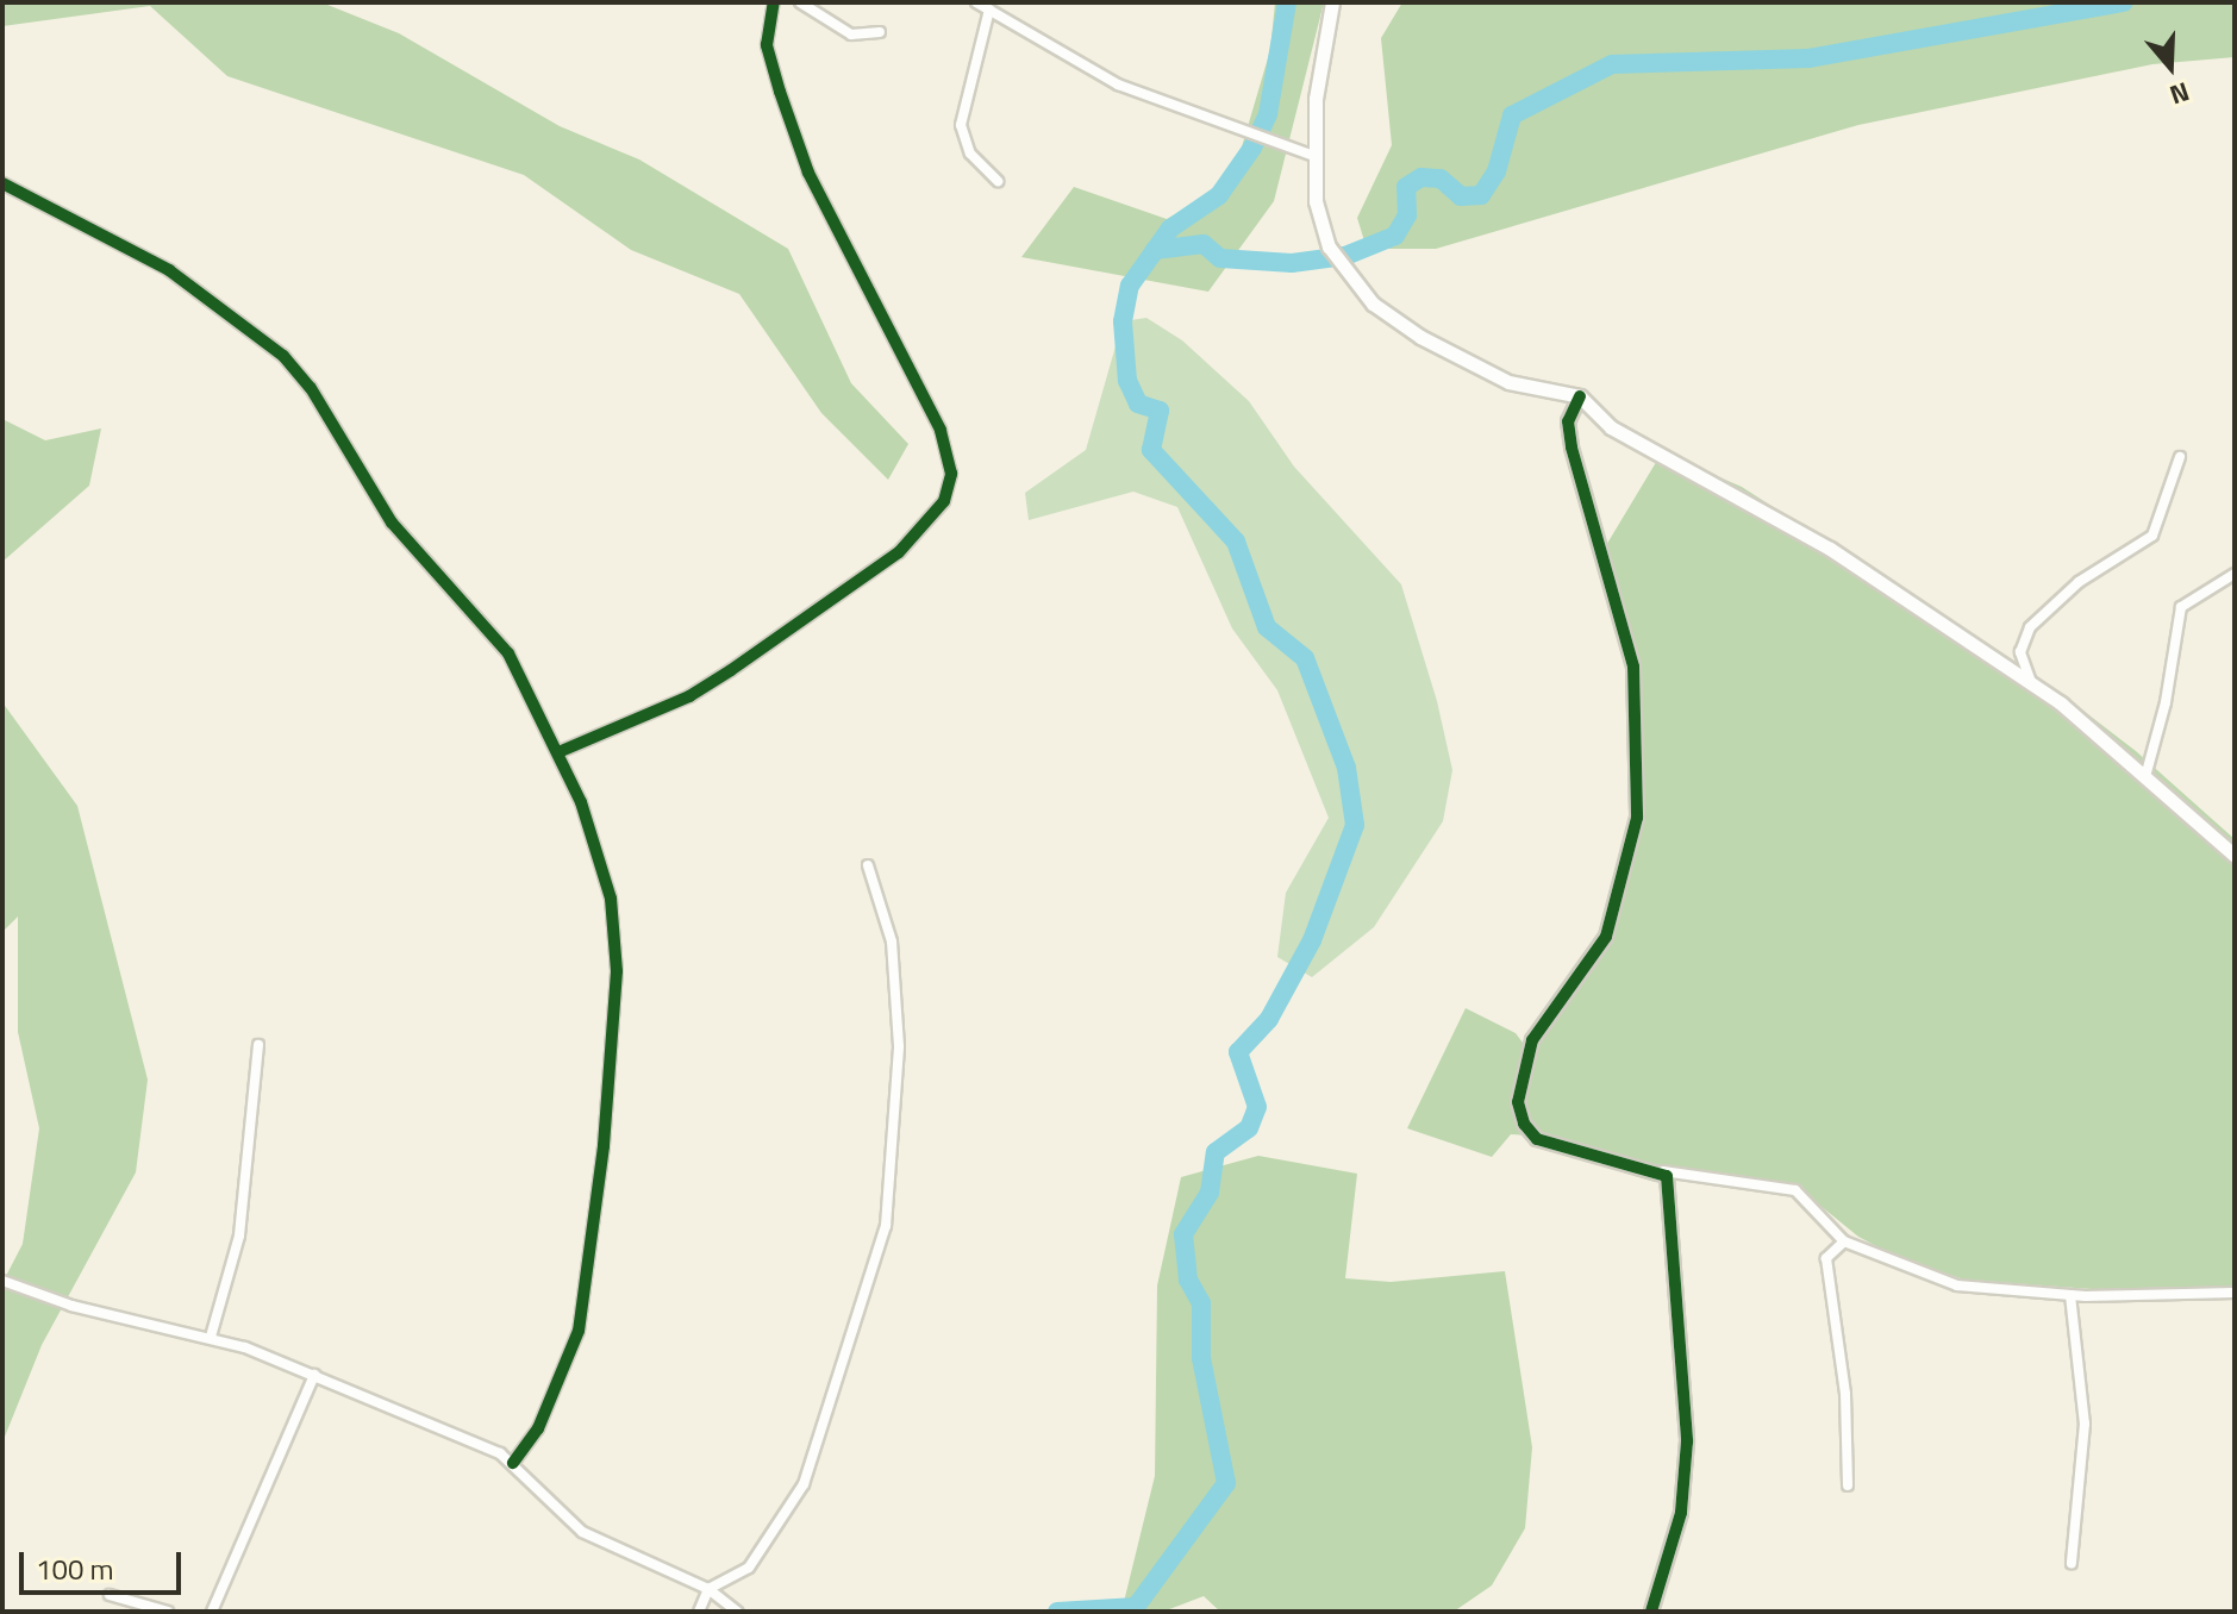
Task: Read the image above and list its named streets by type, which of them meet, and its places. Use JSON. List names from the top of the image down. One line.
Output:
{"scale_bar":"100 m","north":"bottom"}
